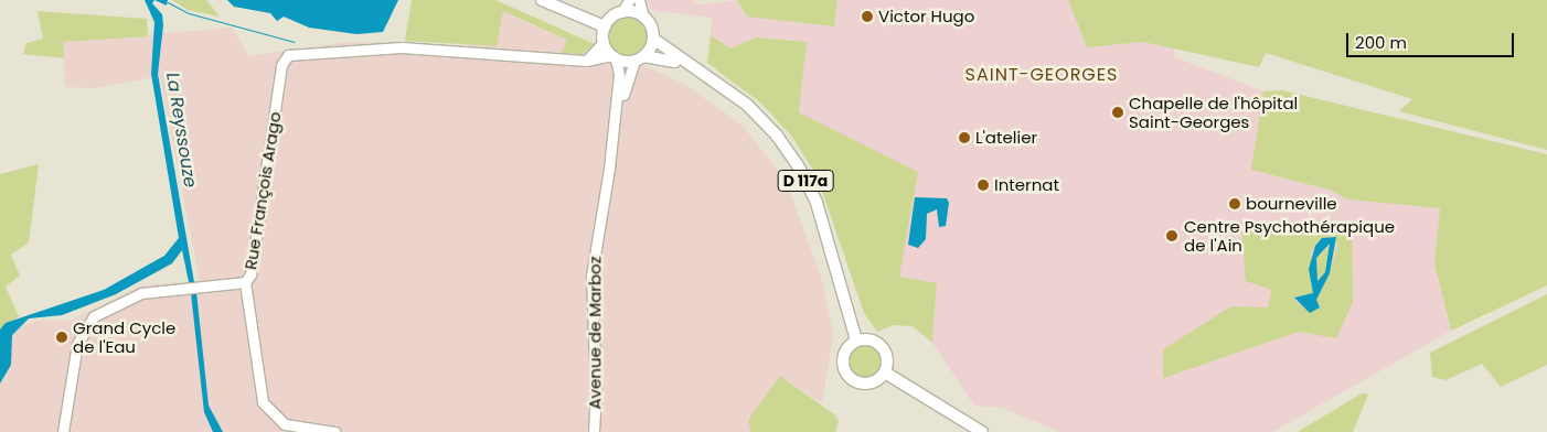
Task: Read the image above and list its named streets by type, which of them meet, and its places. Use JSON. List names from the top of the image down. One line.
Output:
{"streets":{"main road":["D 117a"],"street":["Rue François Arago","Avenue de Marboz"]},"crossings":[["D 117a","Avenue de Marboz"]],"districts":["SAINT-GEORGES"],"water":["La Reyssouze"],"places":["Victor Hugo","Chapelle de l'hôpital Saint-Georges","L'atelier","Internat","bourneville","Centre Psychothérapique de l'Ain","Grand Cycle de l'Eau"],"scale_bar":"200 m"}
